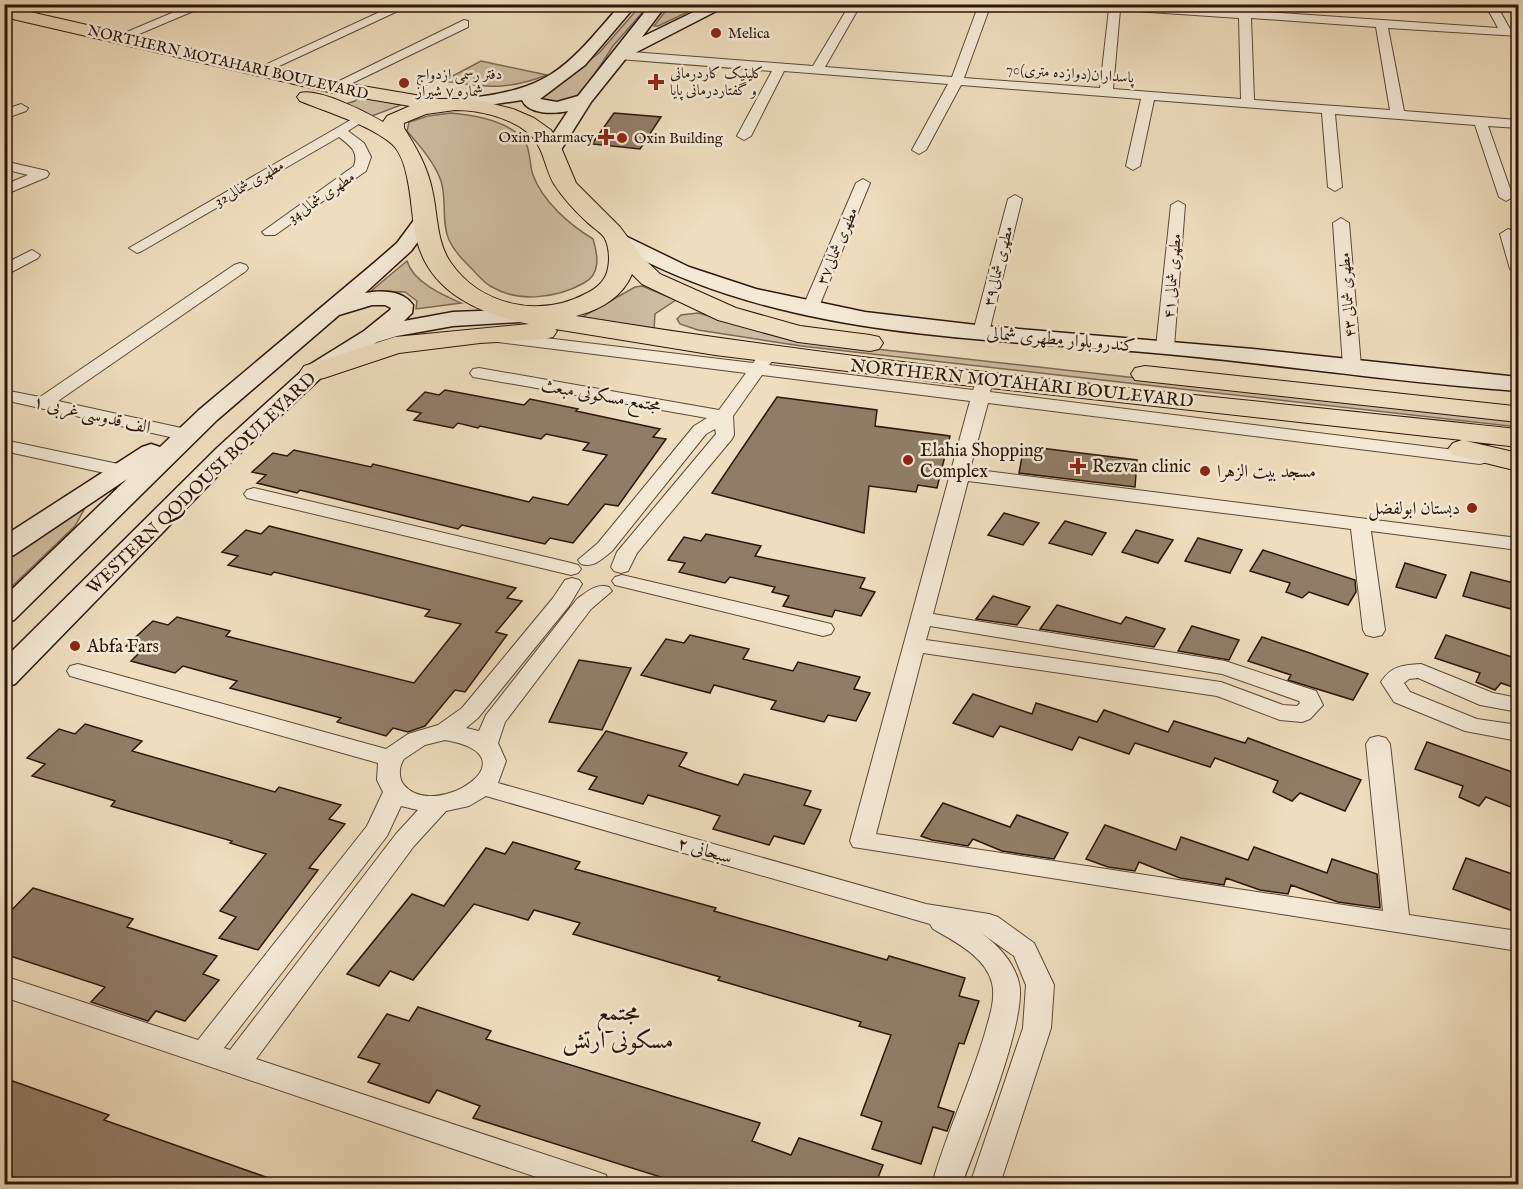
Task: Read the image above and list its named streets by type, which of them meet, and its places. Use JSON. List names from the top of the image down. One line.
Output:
{"streets":{"main road":["NORTHERN MOTAHARI BOULEVARD","کندرو بلوار مطهری شمالی","WESTERN QODOUSI BOULEVARD"],"street":["70پاسداران(دوازده متری)","32مطهرى شمالى","34مطهرى شمالى","مطهرى شمالى۳۷","مطهرى شمالى۳۹","۴۱ مطهرى شمالى","مطهرى شمالى ۴۳","مجتمع مسکونی مبعث","۱ الف قدوسی غربی","سبحانی ۲"]},"crossings":[["NORTHERN MOTAHARI BOULEVARD","32مطهرى شمالى"],["NORTHERN MOTAHARI BOULEVARD","کندرو بلوار مطهری شمالی"],["NORTHERN MOTAHARI BOULEVARD","WESTERN QODOUSI BOULEVARD"],["32مطهرى شمالى","34مطهرى شمالى"],["مطهرى شمالى۳۷","کندرو بلوار مطهری شمالی"],["مطهرى شمالى۳۹","کندرو بلوار مطهری شمالی"],["۴۱ مطهرى شمالى","کندرو بلوار مطهری شمالی"],["مطهرى شمالى ۴۳","کندرو بلوار مطهری شمالی"]],"districts":["مجتمع مسکونی ارتش"],"places":{"other":["Melica","دفتر رسمی ازدواج شماره ۷ شیراز","Oxin Building","Elahia Shopping Complex","مسجد بیت الزهرا","دبستان ابولفضل","Abfa Fars"],"health":["کلینیک کاردرمانی و گفتاردرمانی پایا","Oxin Pharmacy","Rezvan clinic"]}}
